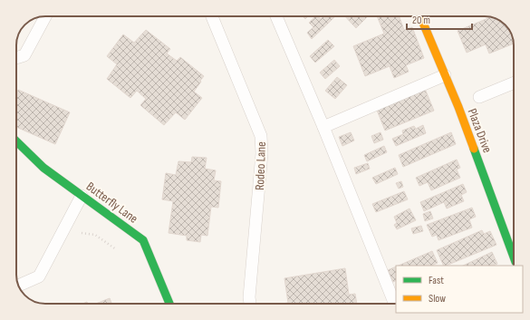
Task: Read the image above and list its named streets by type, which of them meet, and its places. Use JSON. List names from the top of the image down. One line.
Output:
{"streets":{"street":["Plaza Drive","Butterfly Lane"],"lane":["Rodeo Lane"]},"legend":["Fast","Slow"],"scale_bar":"20 m"}
